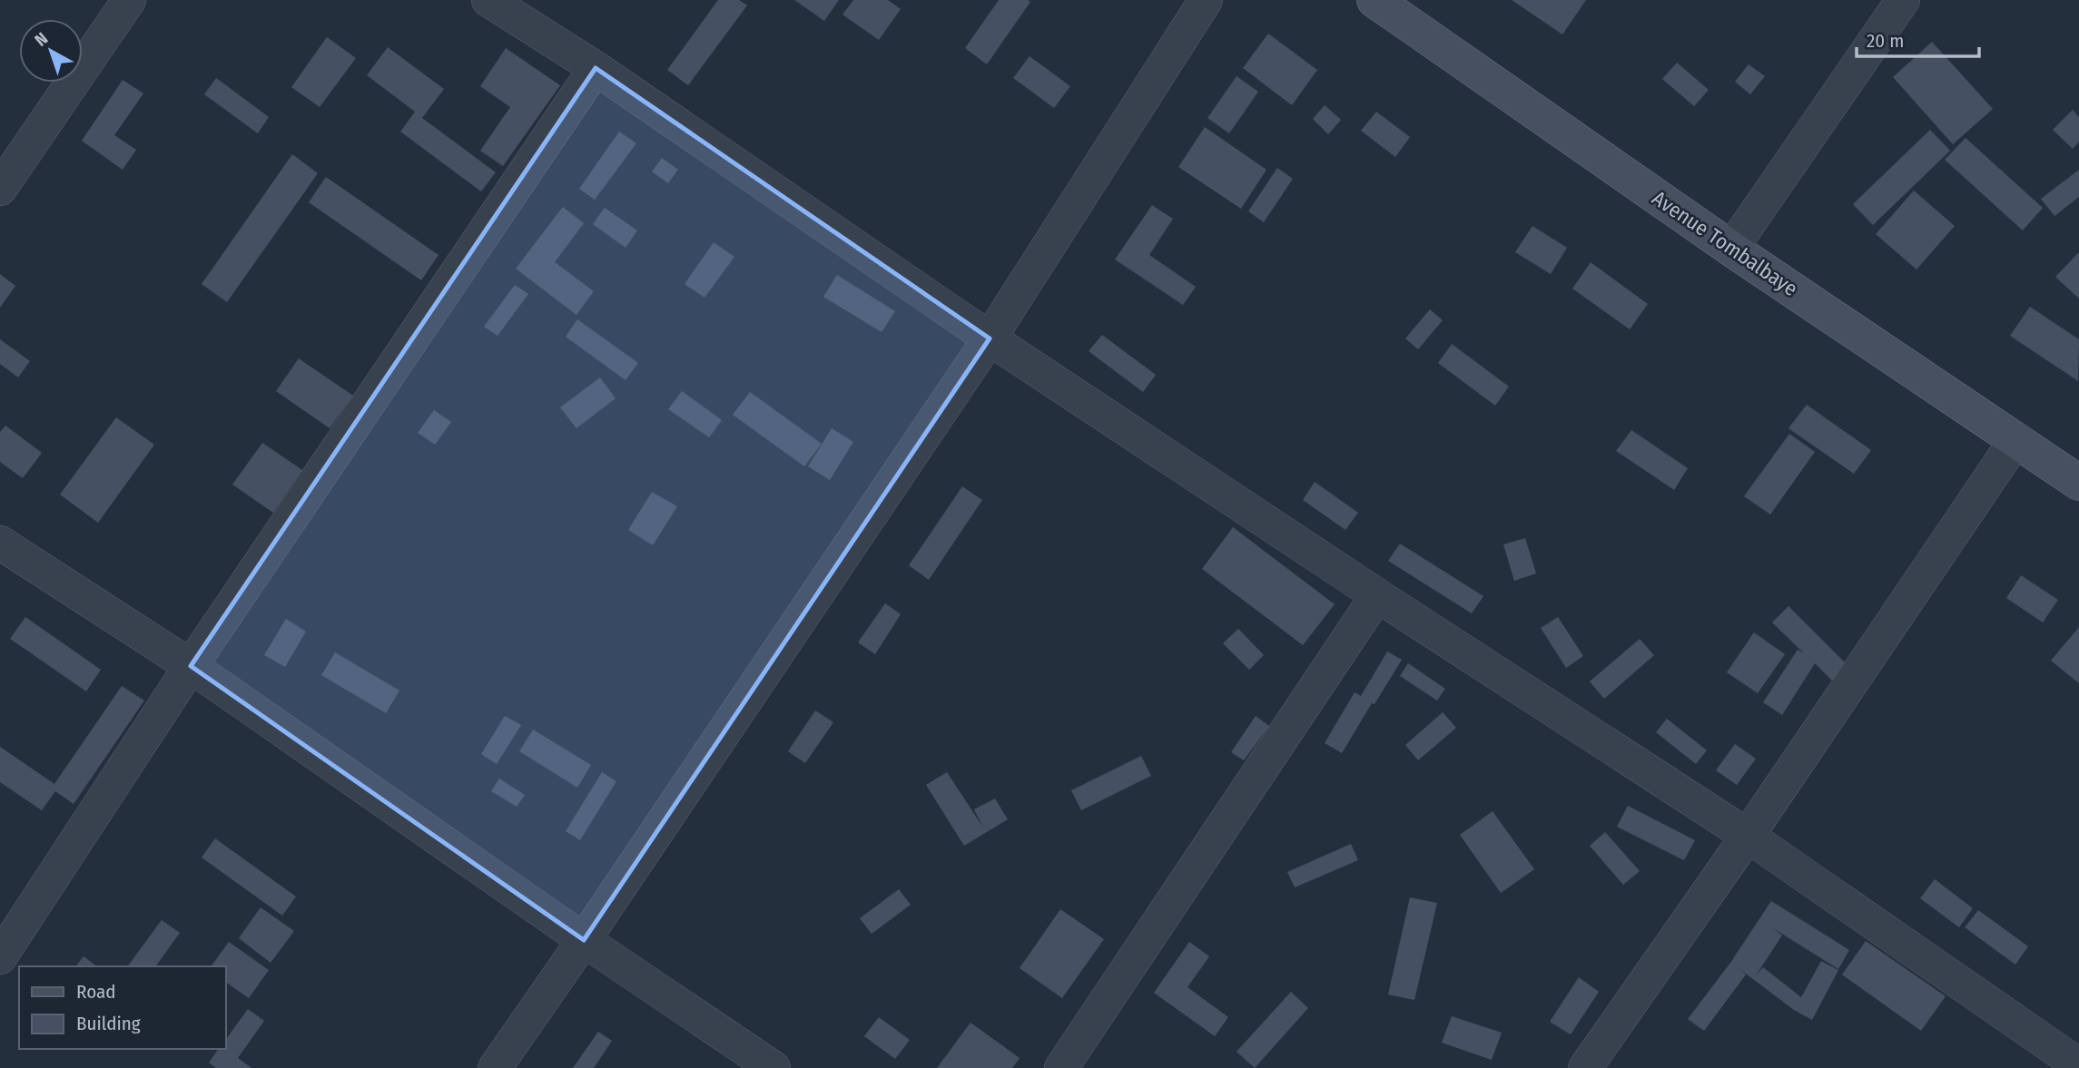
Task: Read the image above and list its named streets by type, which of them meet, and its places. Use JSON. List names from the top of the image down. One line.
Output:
{"streets":{"main road":["Avenue Tombalbaye"]},"legend":["Road","Building"],"scale_bar":"20 m","north":"top left"}
